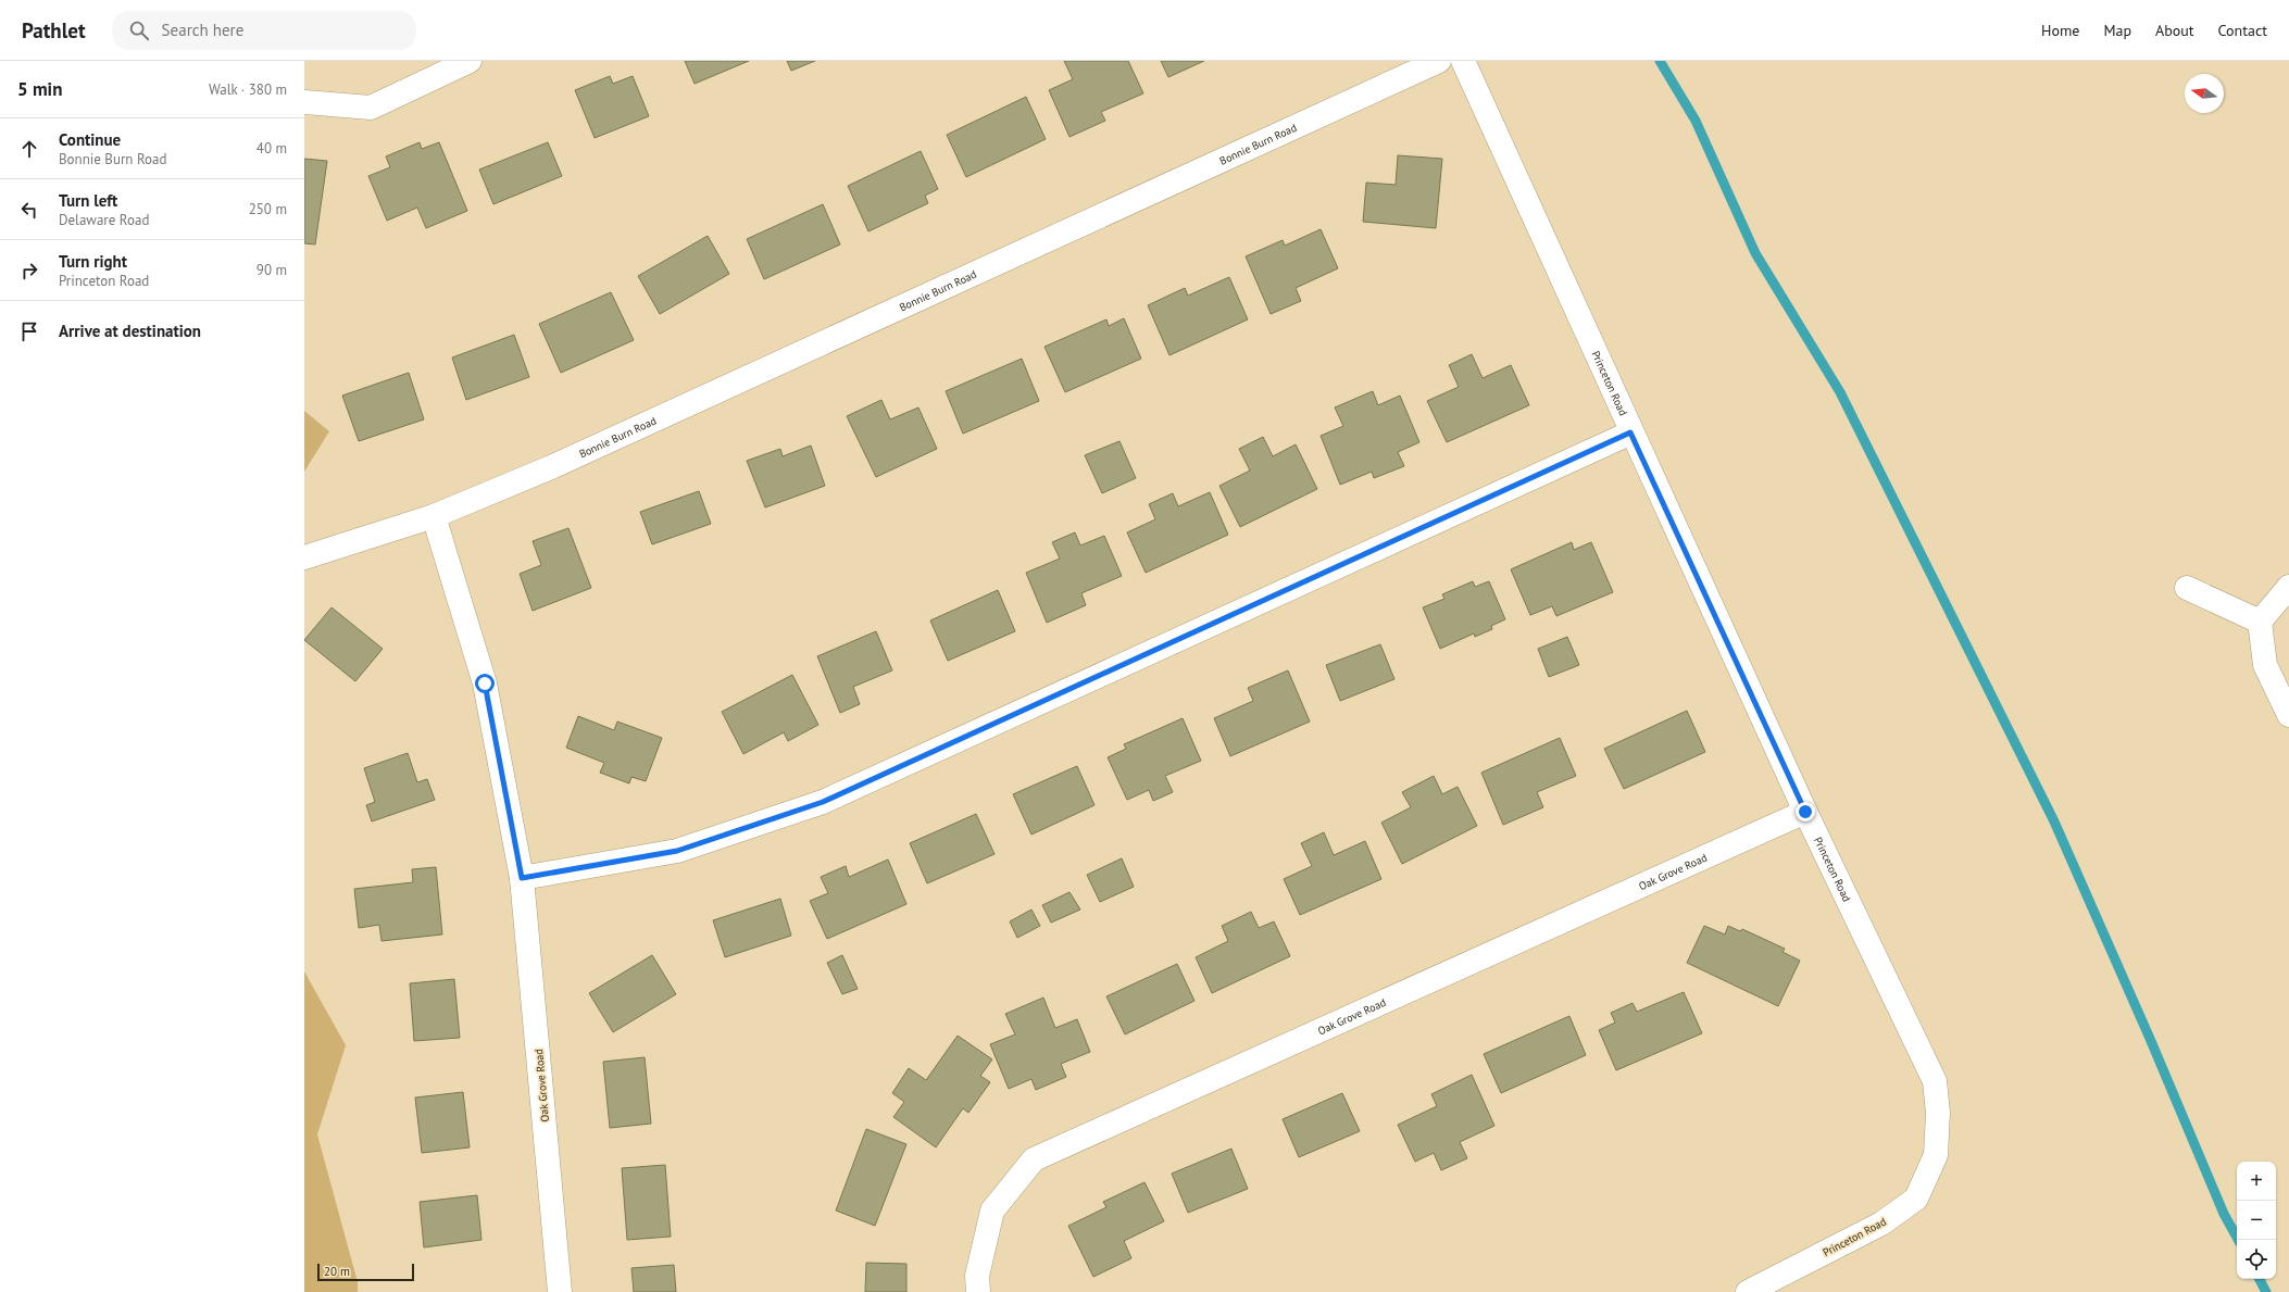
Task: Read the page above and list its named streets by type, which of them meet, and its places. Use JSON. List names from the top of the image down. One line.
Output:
{"streets":{"street":["Bonnie Burn Road","Princeton Road","Oak Grove Road"]},"crossings":[["Princeton Road","Oak Grove Road"]],"scale_bar":"20 m","north":"left","page":{"header":"Pathlet","search":"Search here","nav":["Home","Map","About","Contact"],"heading":["5 min","Walk · 380 m"],"list":[["Continue","Bonnie Burn Road","40 m"],["Turn left","Delaware Road","250 m"],["Turn right","Princeton Road","90 m"],"Arrive at destination"],"map_buttons":["+","−"],"scale":"20 m"}}
